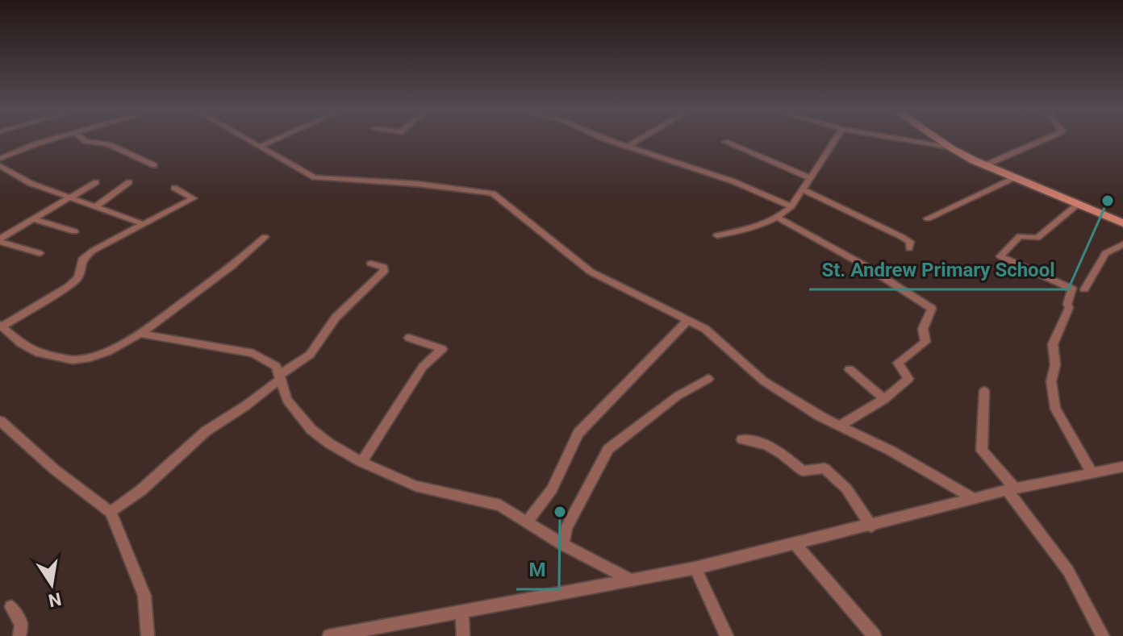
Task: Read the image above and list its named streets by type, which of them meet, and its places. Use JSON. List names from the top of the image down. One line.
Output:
{"places":["St. Andrew Primary School","M"],"north":"bottom"}
